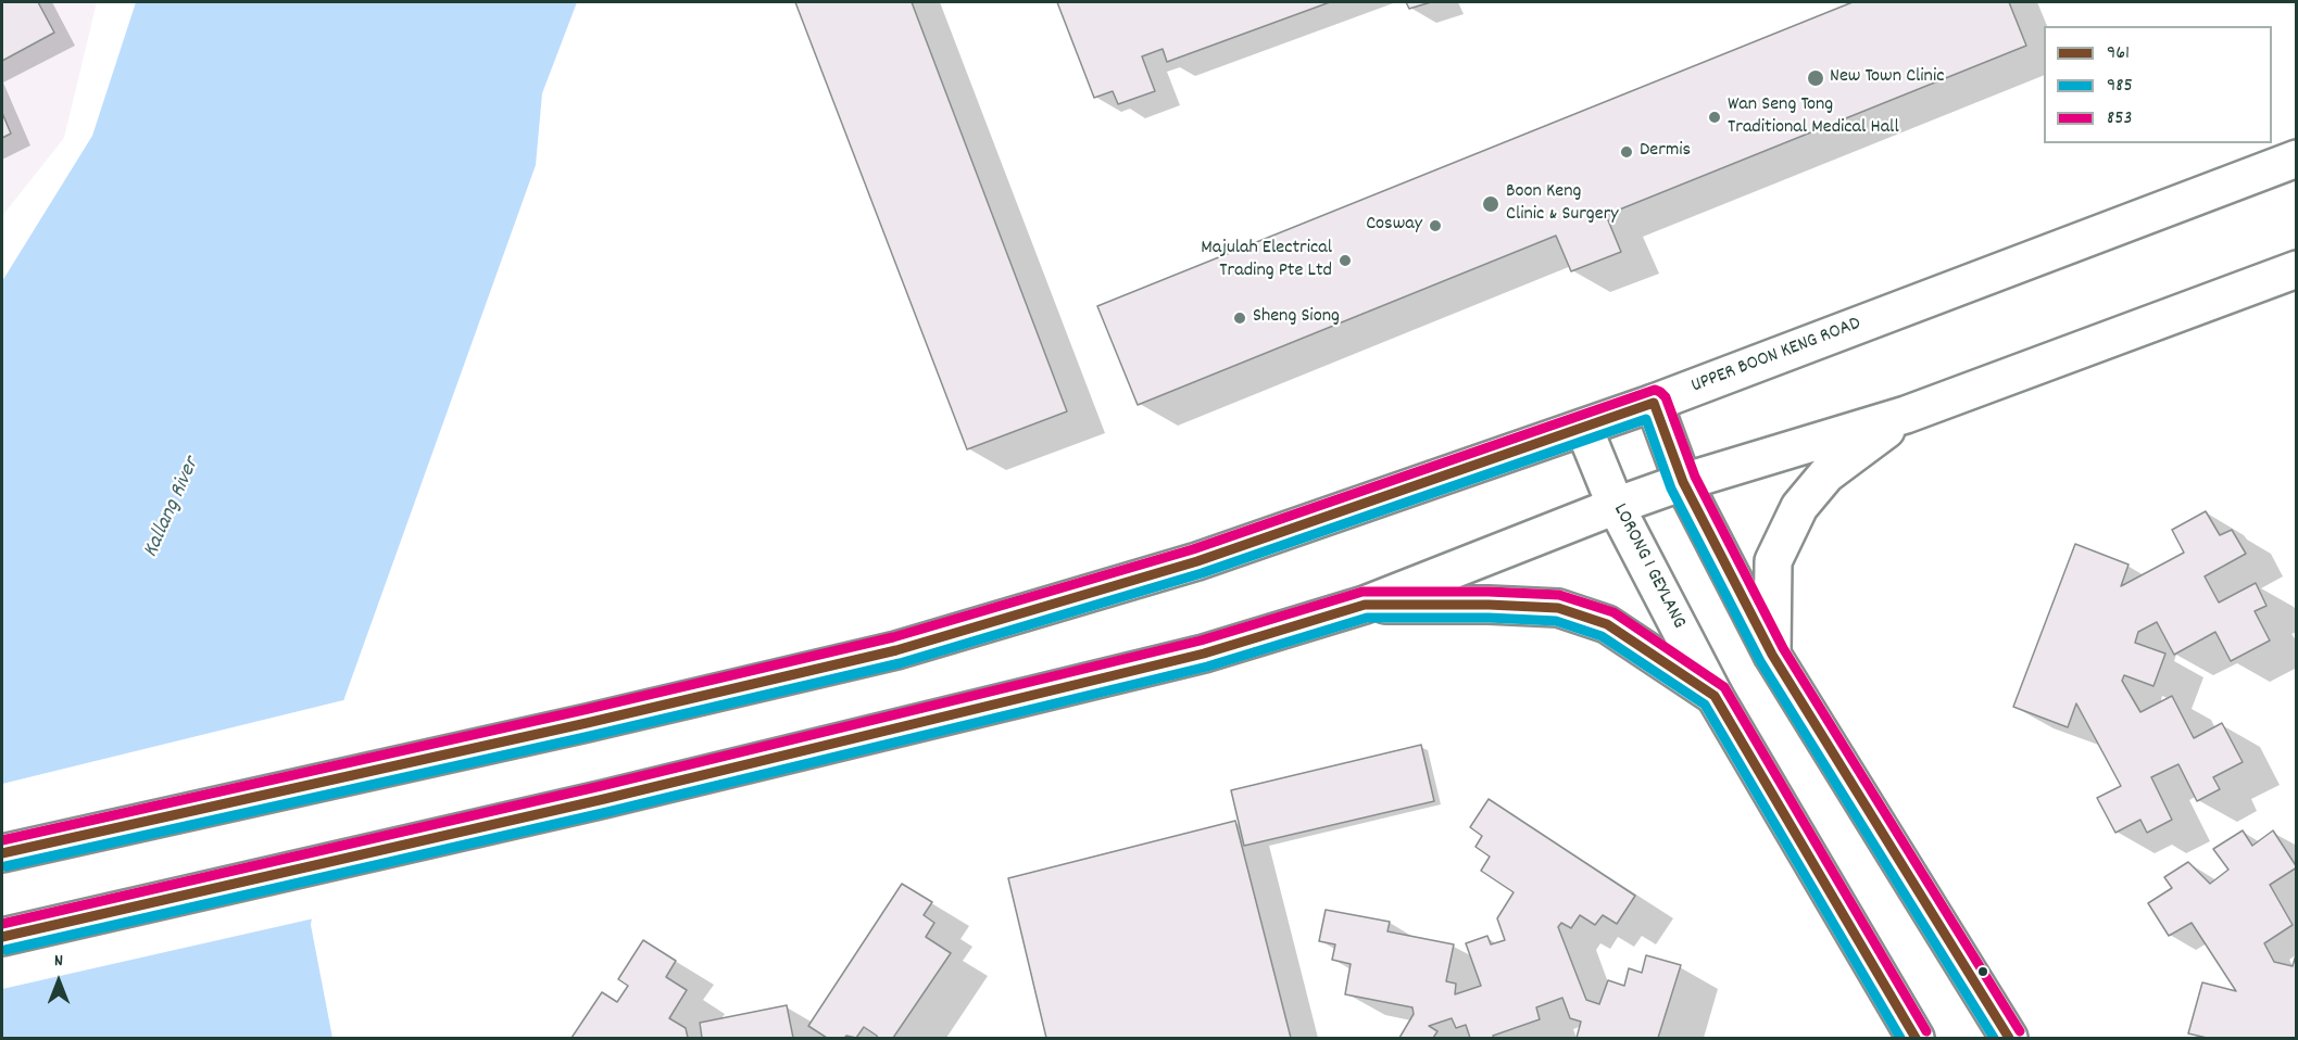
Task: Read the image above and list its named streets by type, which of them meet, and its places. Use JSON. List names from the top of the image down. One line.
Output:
{"streets":{"main road":["UPPER BOON KENG ROAD","LORONG 1 GEYLANG"]},"crossings":[["UPPER BOON KENG ROAD","LORONG 1 GEYLANG"]],"water":["Kallang River"],"places":["New Town Clinic","Wan Seng Tong Traditional Medical Hall","Dermis","Boon Keng Clinic & Surgery","Cosway","Majulah Electrical Trading Pte Ltd","Sheng Siong"],"lines":["transit line 853","transit line 961","transit line 985"],"legend":["961","985","853"],"north":"top"}
